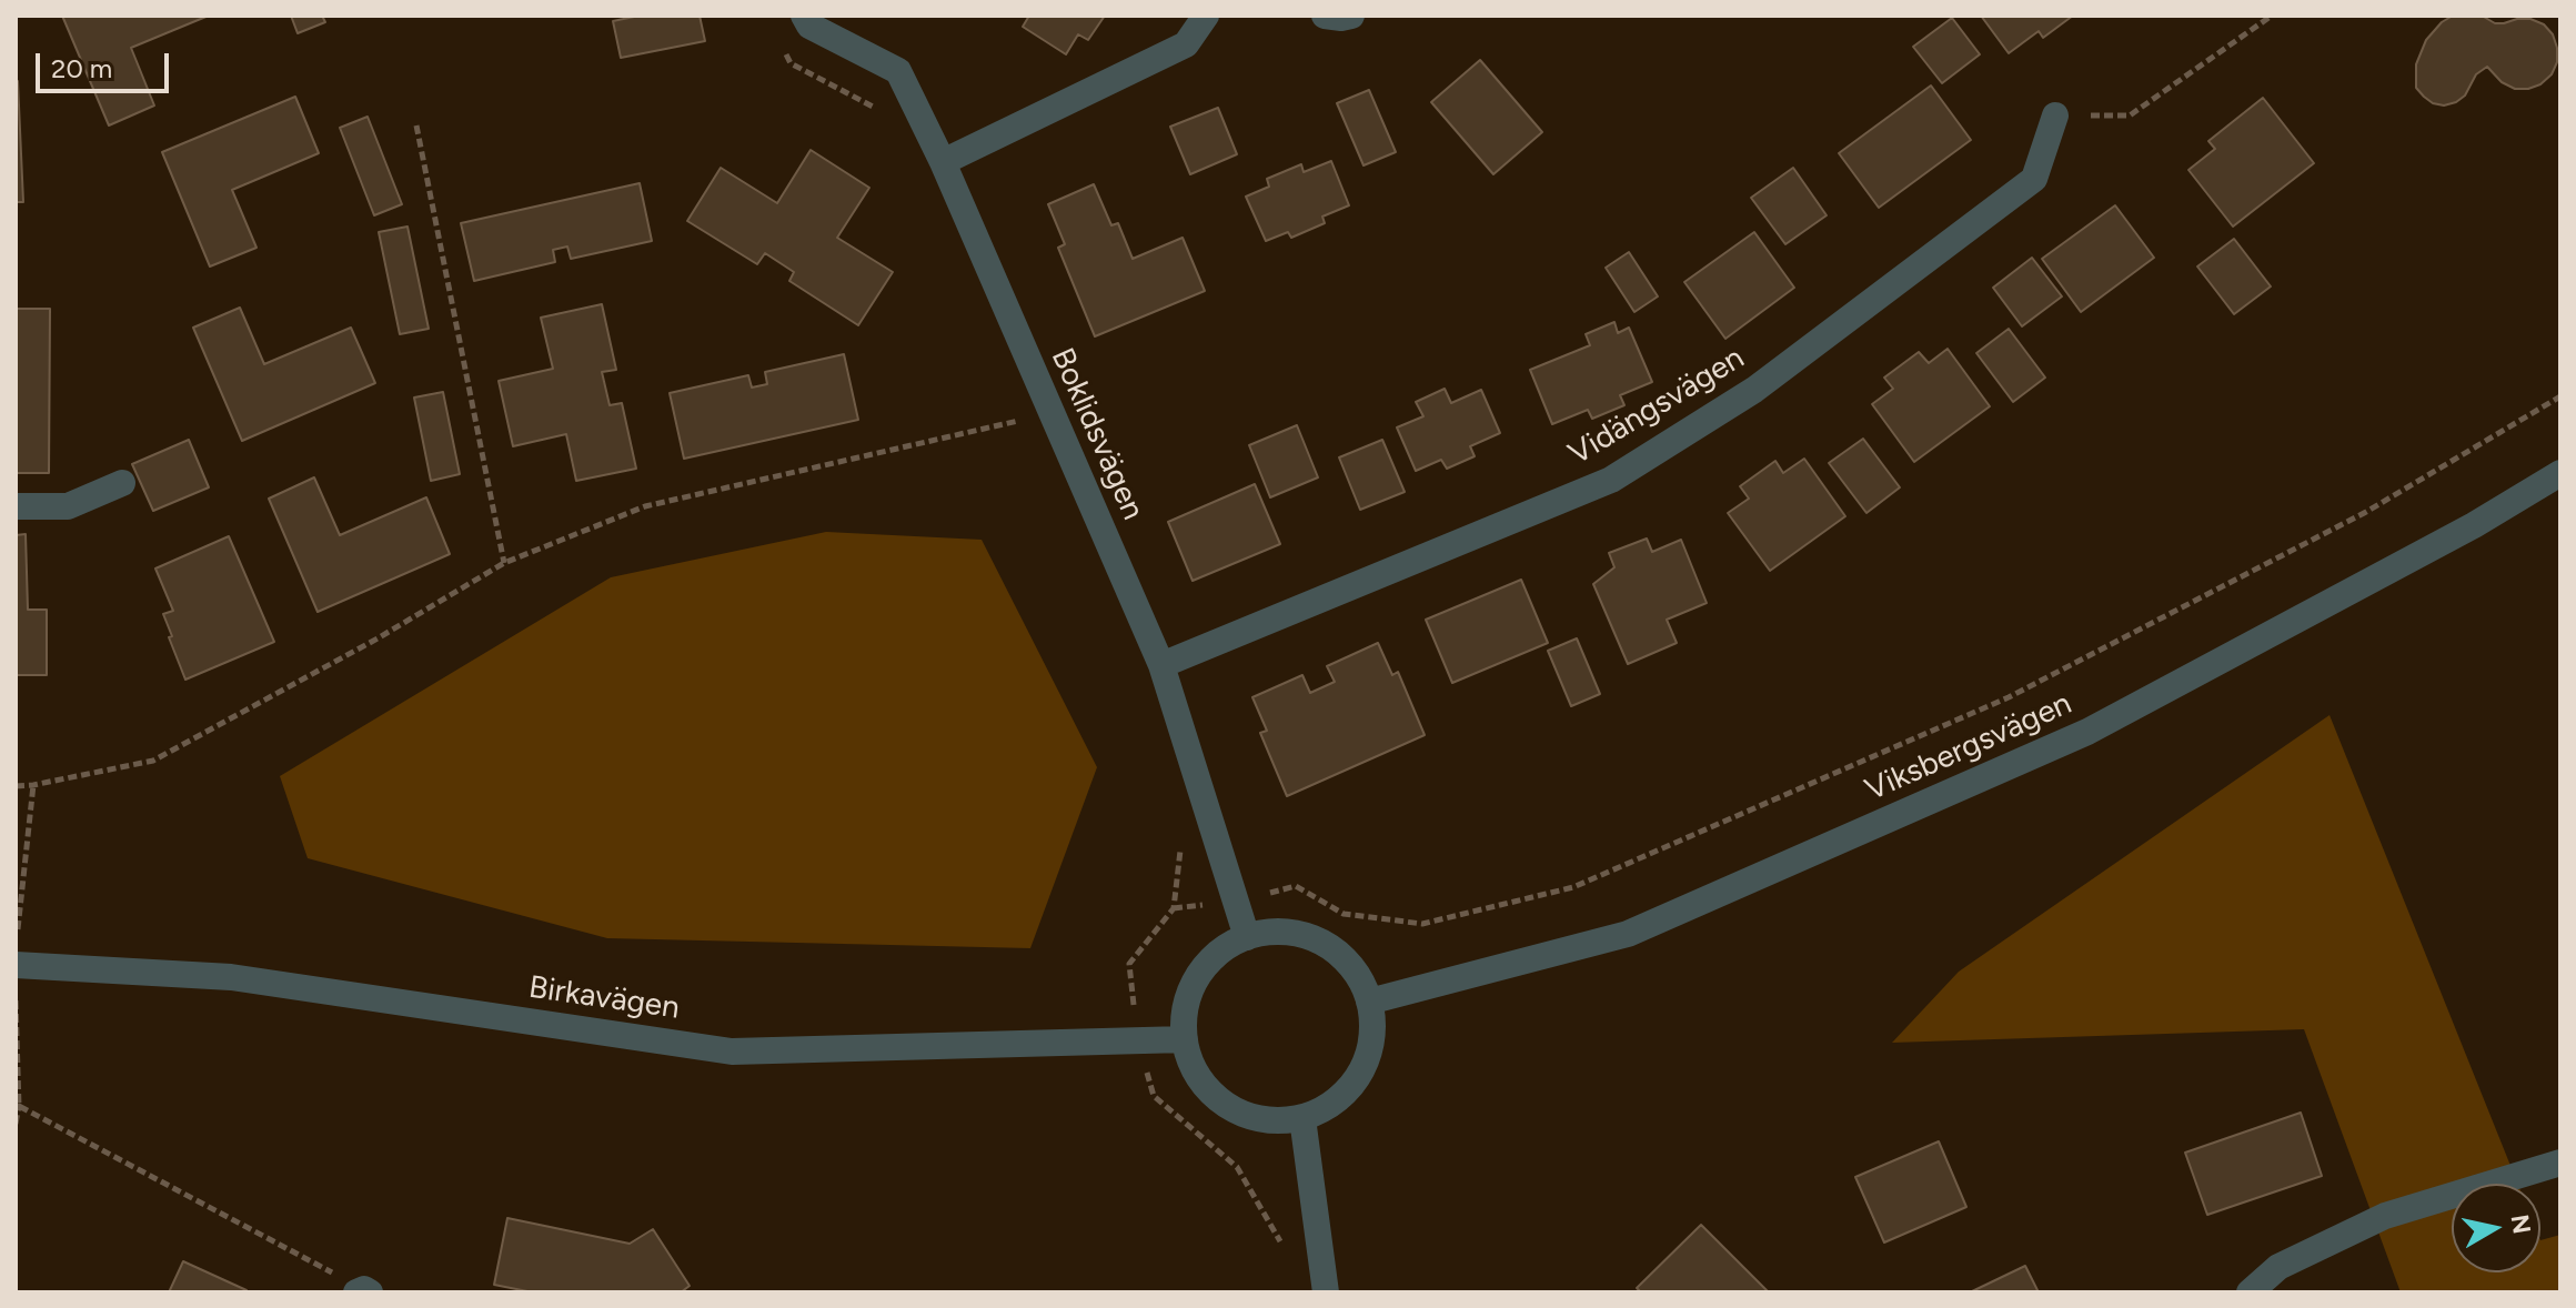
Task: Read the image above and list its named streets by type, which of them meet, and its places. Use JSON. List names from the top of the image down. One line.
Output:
{"streets":{"street":["Vidängsvägen","Boklidsvägen","Viksbergsvägen","Birkavägen"]},"crossings":[["Vidängsvägen","Boklidsvägen"],["Boklidsvägen","Viksbergsvägen"],["Boklidsvägen","Birkavägen"],["Viksbergsvägen","Birkavägen"]],"scale_bar":"20 m","north":"right"}
